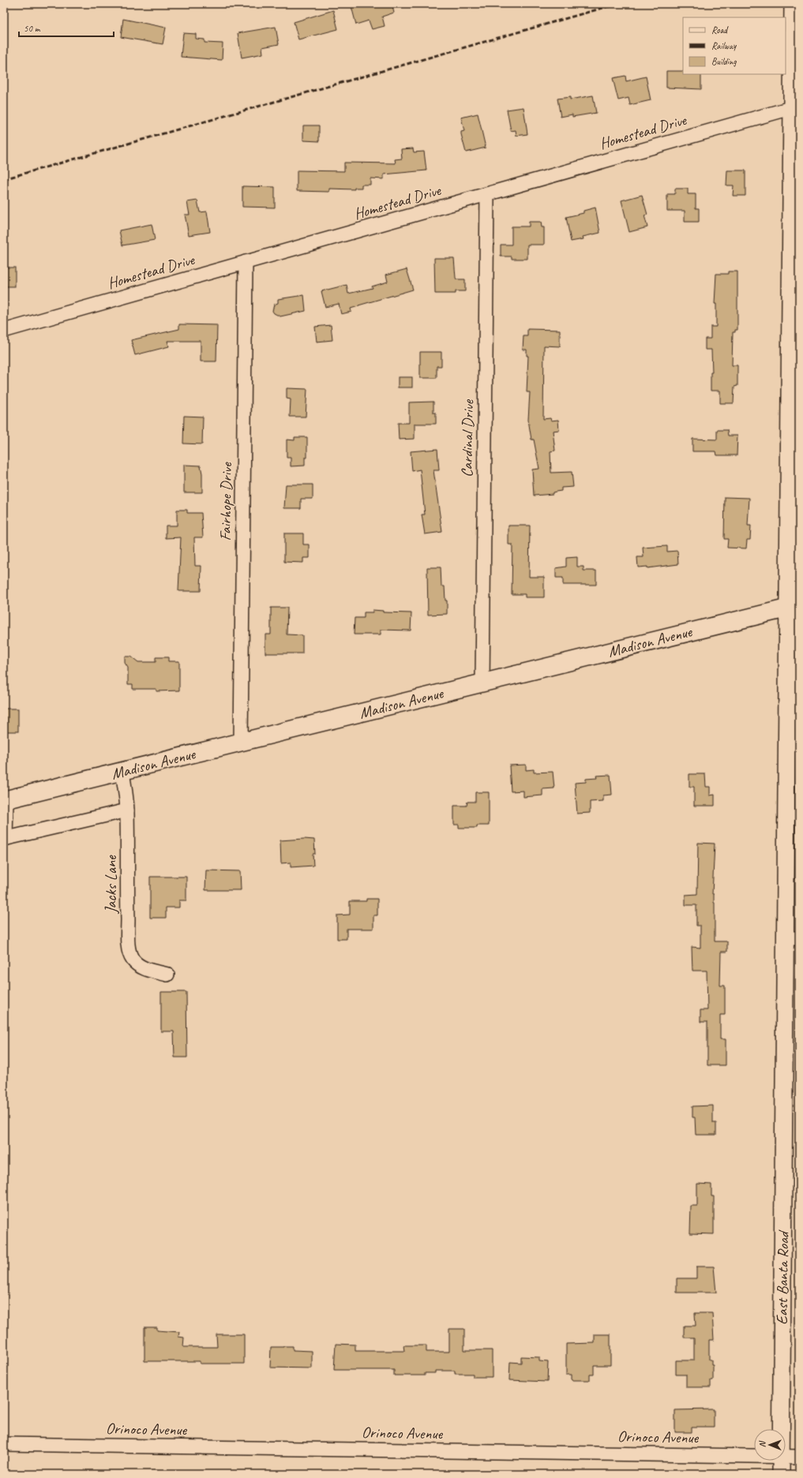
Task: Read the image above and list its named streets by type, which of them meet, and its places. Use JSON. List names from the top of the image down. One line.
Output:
{"streets":{"main road":["Madison Avenue"],"street":["Homestead Drive","Cardinal Drive","Fairhope Drive","Jacks Lane","East Banta Road","Orinoco Avenue"]},"crossings":[["Homestead Drive","Cardinal Drive"],["Homestead Drive","Fairhope Drive"],["Homestead Drive","East Banta Road"],["Cardinal Drive","Madison Avenue"],["Fairhope Drive","Madison Avenue"],["Madison Avenue","Jacks Lane"],["Madison Avenue","East Banta Road"]],"legend":["Road","Railway","Building"],"scale_bar":"50 m","north":"left"}
